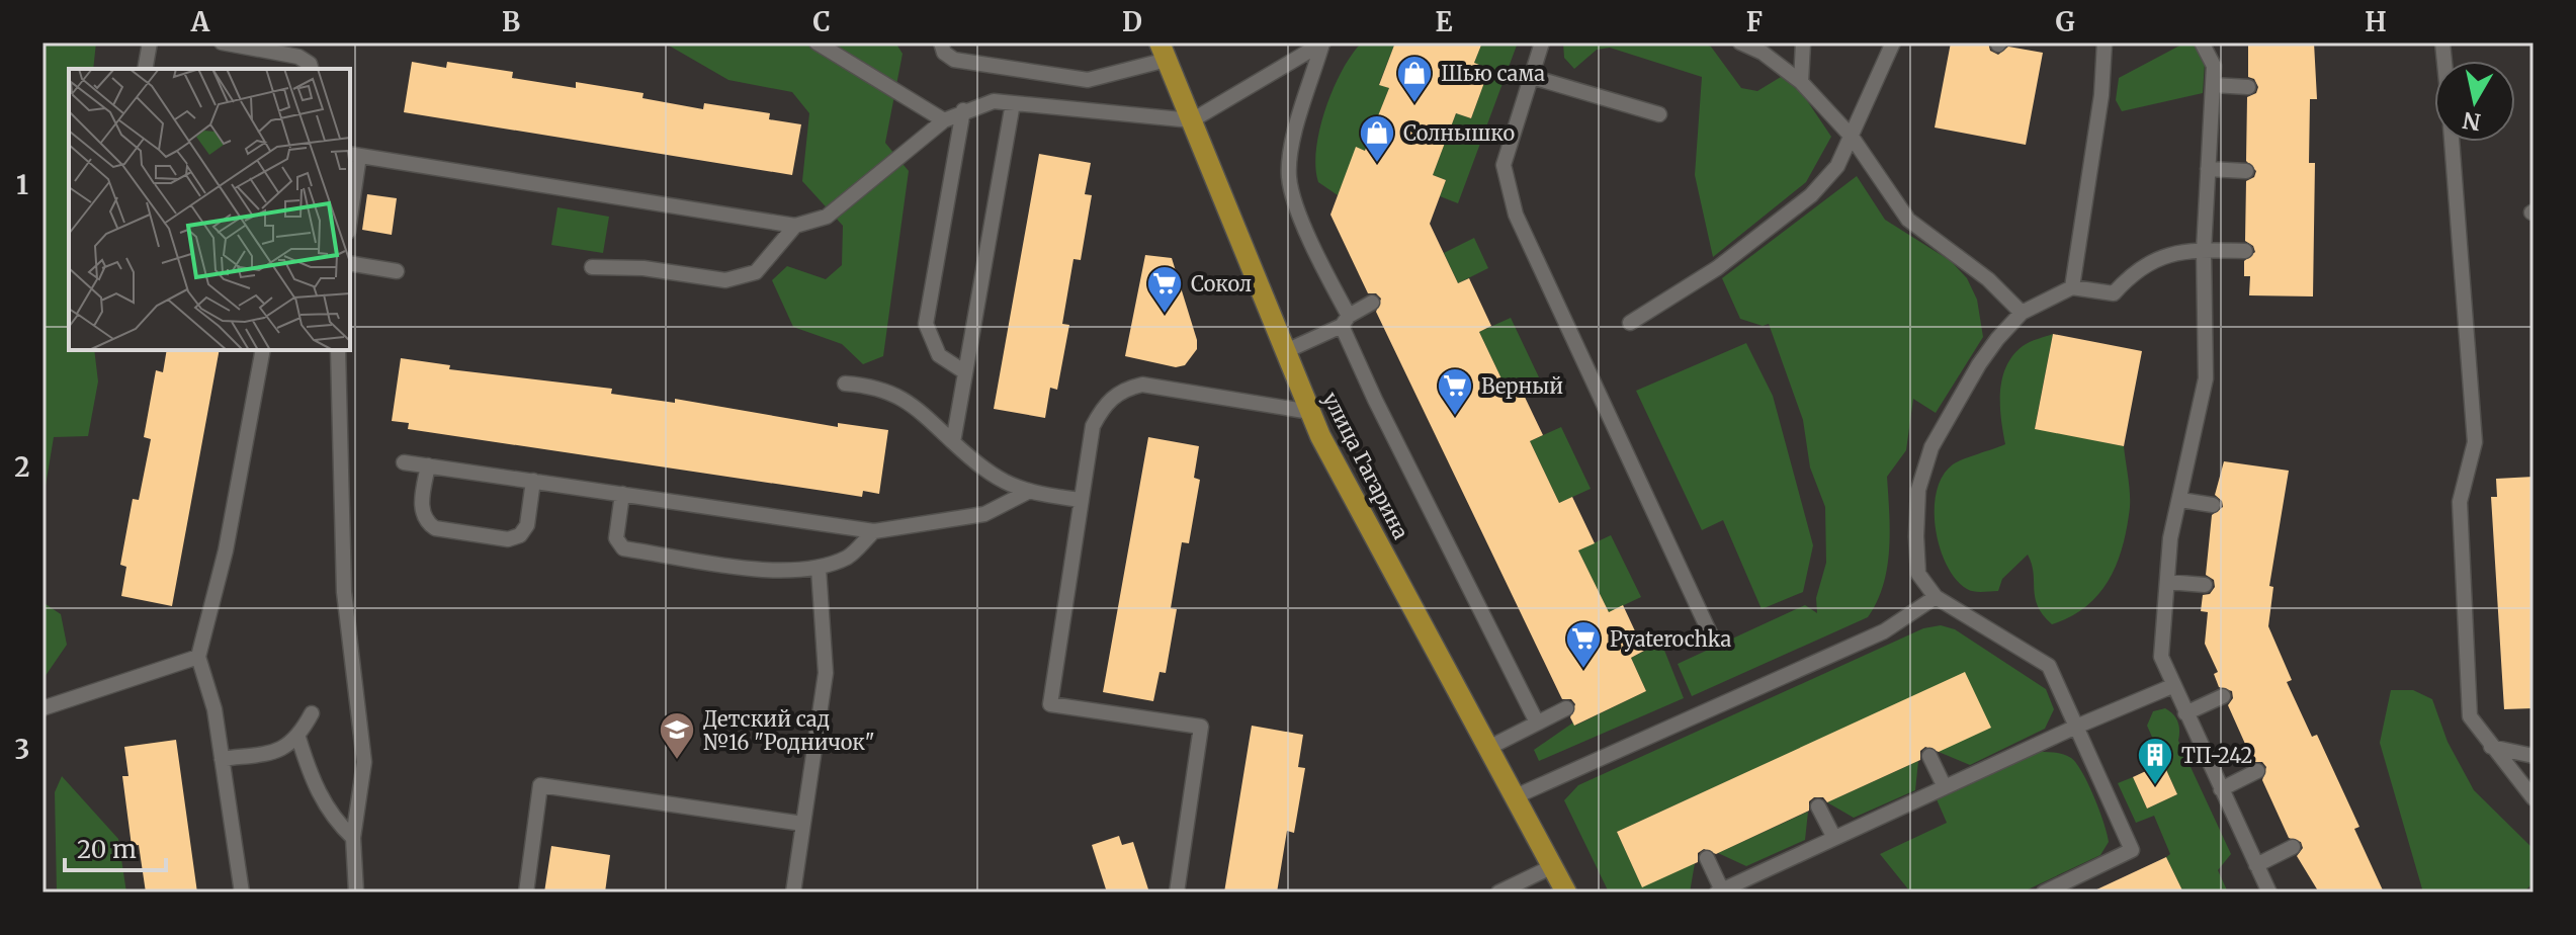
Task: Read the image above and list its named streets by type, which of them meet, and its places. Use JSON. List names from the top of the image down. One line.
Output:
{"streets":{"main road":["улица Гагарина"]},"places":{"shop":["Шью сама","Солнышко"],"supermarket":["Сокол","Верный","Pyaterochka"],"school or university":["Детский сад №16 \"Родничок\""],"building":["ТП-242"]},"scale_bar":"20 m","north":"bottom","grid":{"columns":["A","B","C","D","E","F","G","H"],"rows":["1","2","3"]}}
